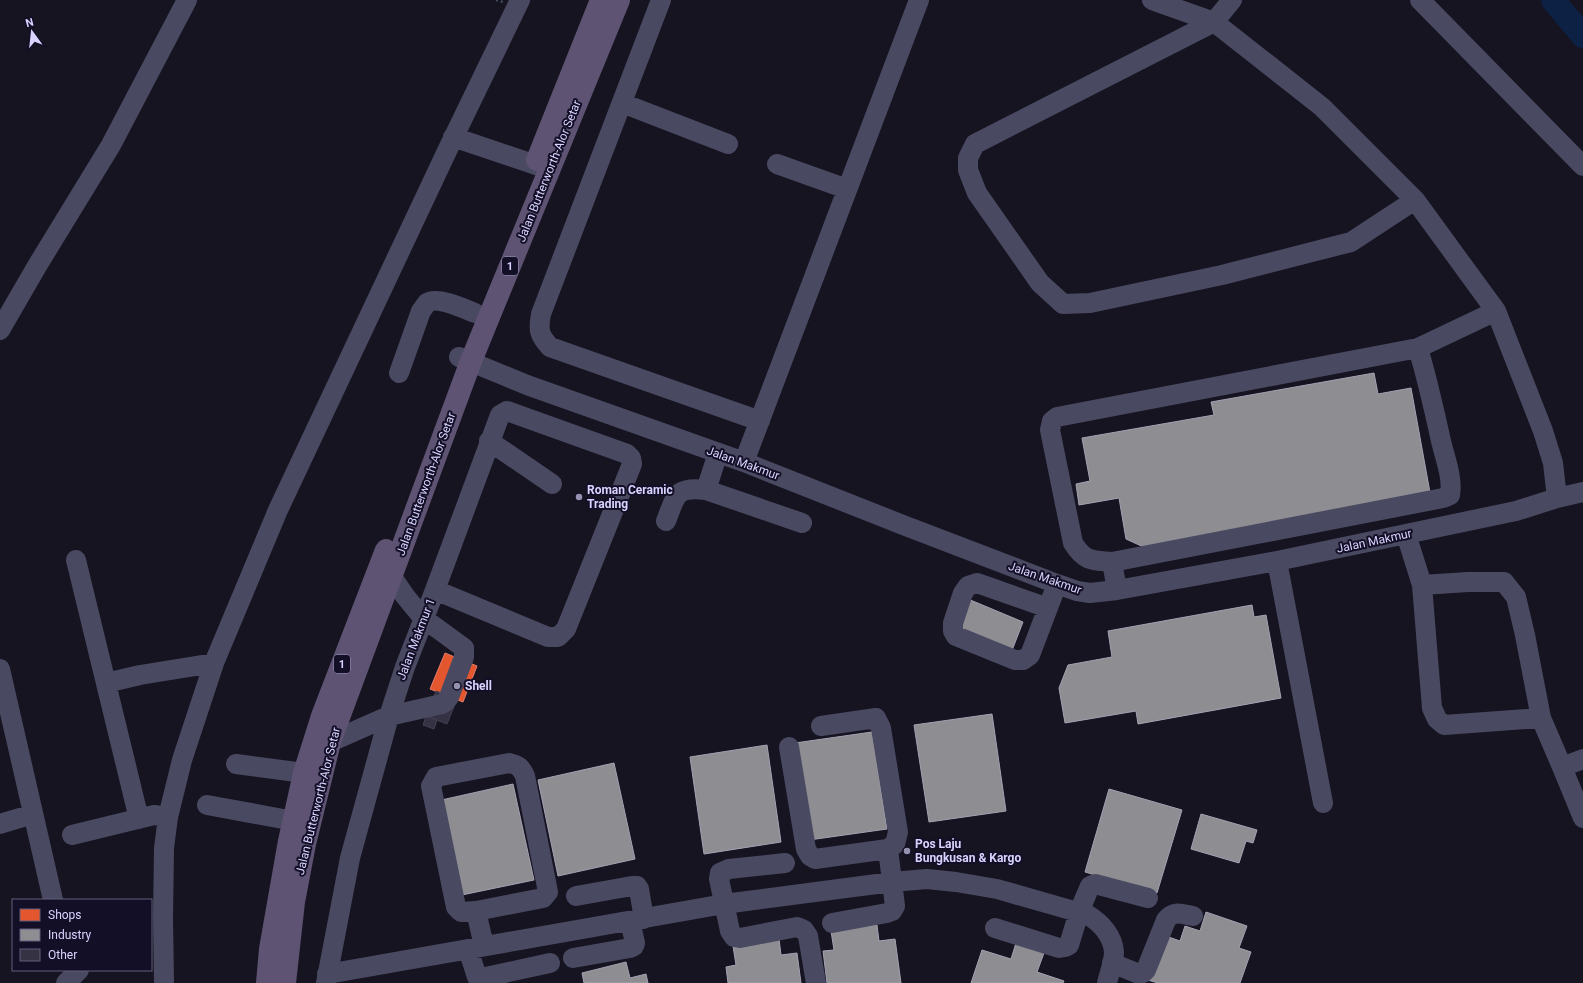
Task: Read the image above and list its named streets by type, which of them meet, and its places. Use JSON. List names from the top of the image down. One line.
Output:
{"streets":{"main road":["Jalan Butterworth-Alor Setar","1"],"street":["Jalan Makmur","Jalan Makmur 1"]},"crossings":[["Jalan Butterworth-Alor Setar","Jalan Makmur"]],"places":["Roman Ceramic Trading","Shell","Pos Laju Bungkusan & Kargo"],"legend":["Shops","Industry","Other"],"north":"top"}
